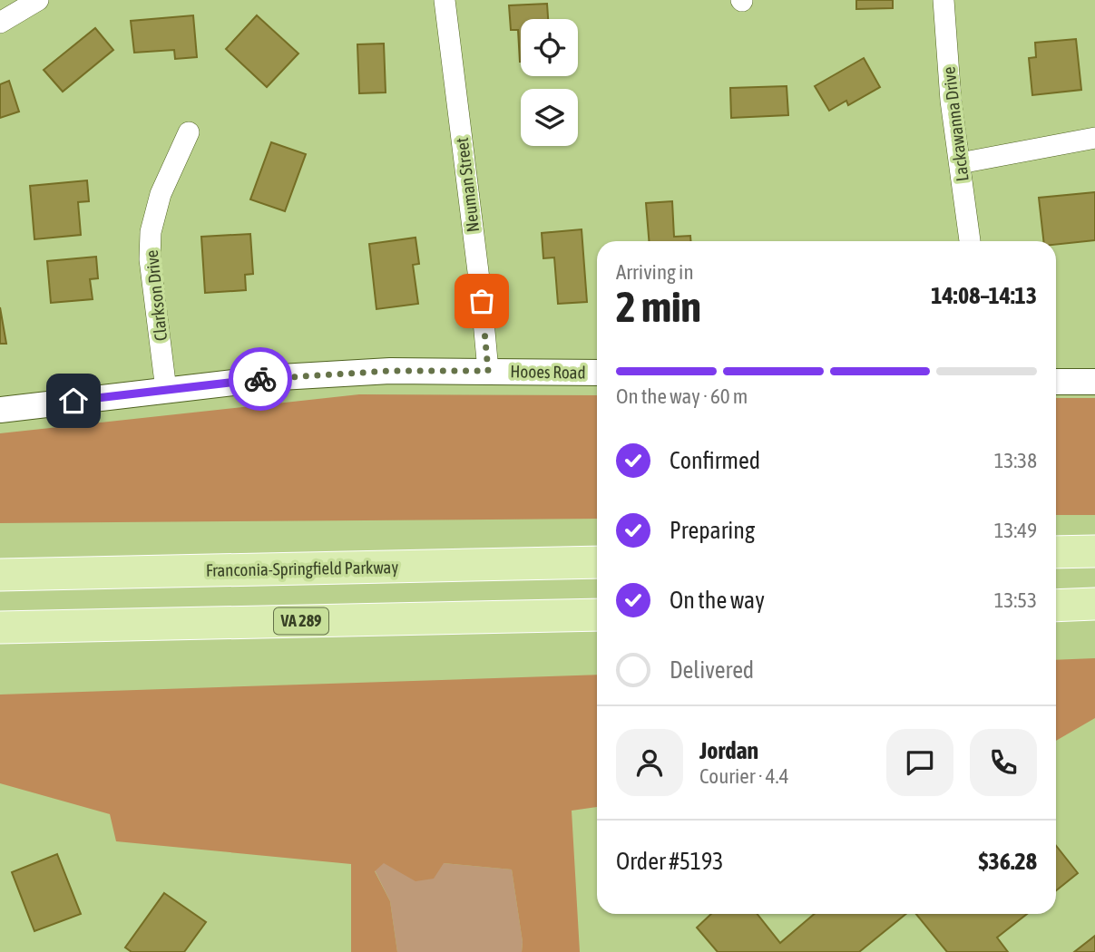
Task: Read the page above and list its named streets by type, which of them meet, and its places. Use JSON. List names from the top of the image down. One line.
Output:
{"streets":{"main road":["Franconia-Springfield Parkway","VA 289"],"street":["Lackawanna Drive","Neuman Street","Clarkson Drive","Hooes Road"]},"crossings":[["Neuman Street","Hooes Road"],["Clarkson Drive","Hooes Road"]],"page":{"heading":["2 min","Arriving in","14:08–14:13"],"panel":["Jordan","Courier · 4.4","Order #5193","$36.28"],"bar":"On the way · 60 m","list":[["Confirmed","13:38"],["Preparing","13:49"],["On the way","13:53"],"Delivered"]}}
